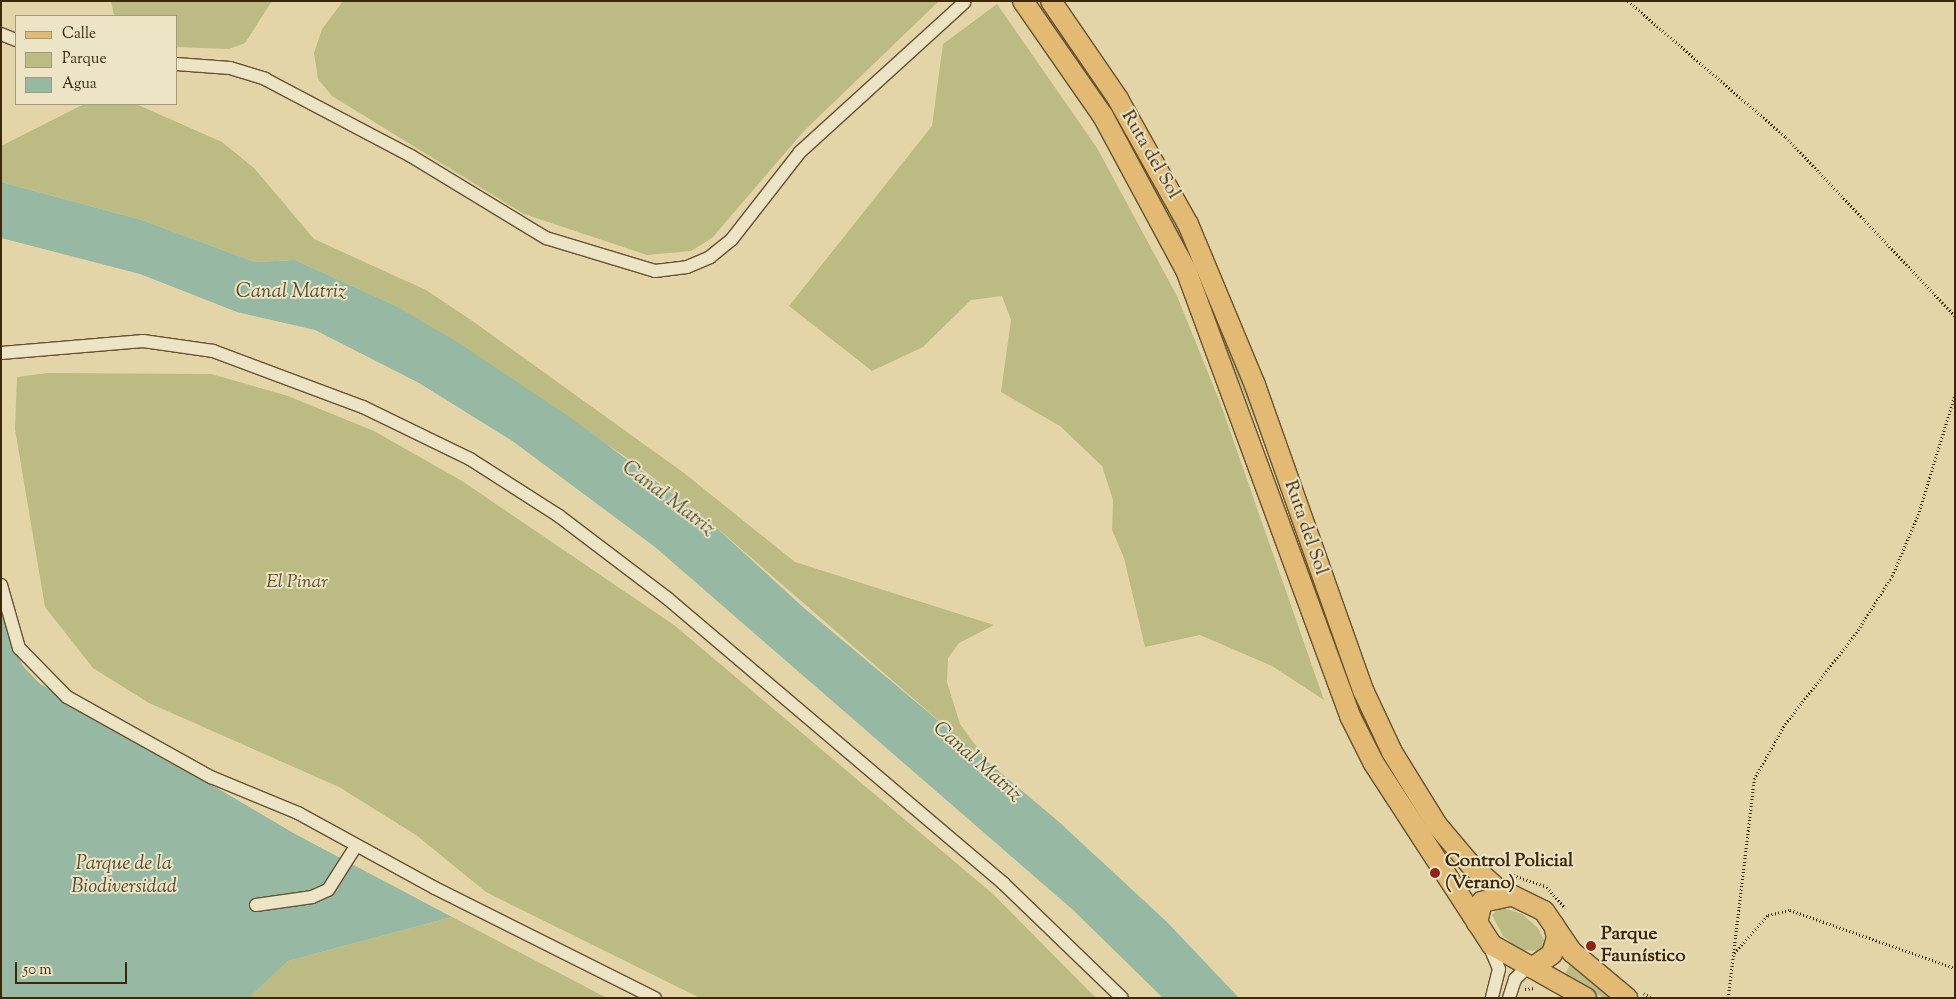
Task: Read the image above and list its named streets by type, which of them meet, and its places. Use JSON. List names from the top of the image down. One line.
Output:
{"streets":{"main road":["Ruta del Sol"]},"water":["Canal Matriz","Parque de la Biodiversidad"],"parks":["El Pinar"],"places":["Control Policial (Verano)","Parque Faunístico"],"legend":["Calle","Parque","Agua"],"scale_bar":"50 m"}
